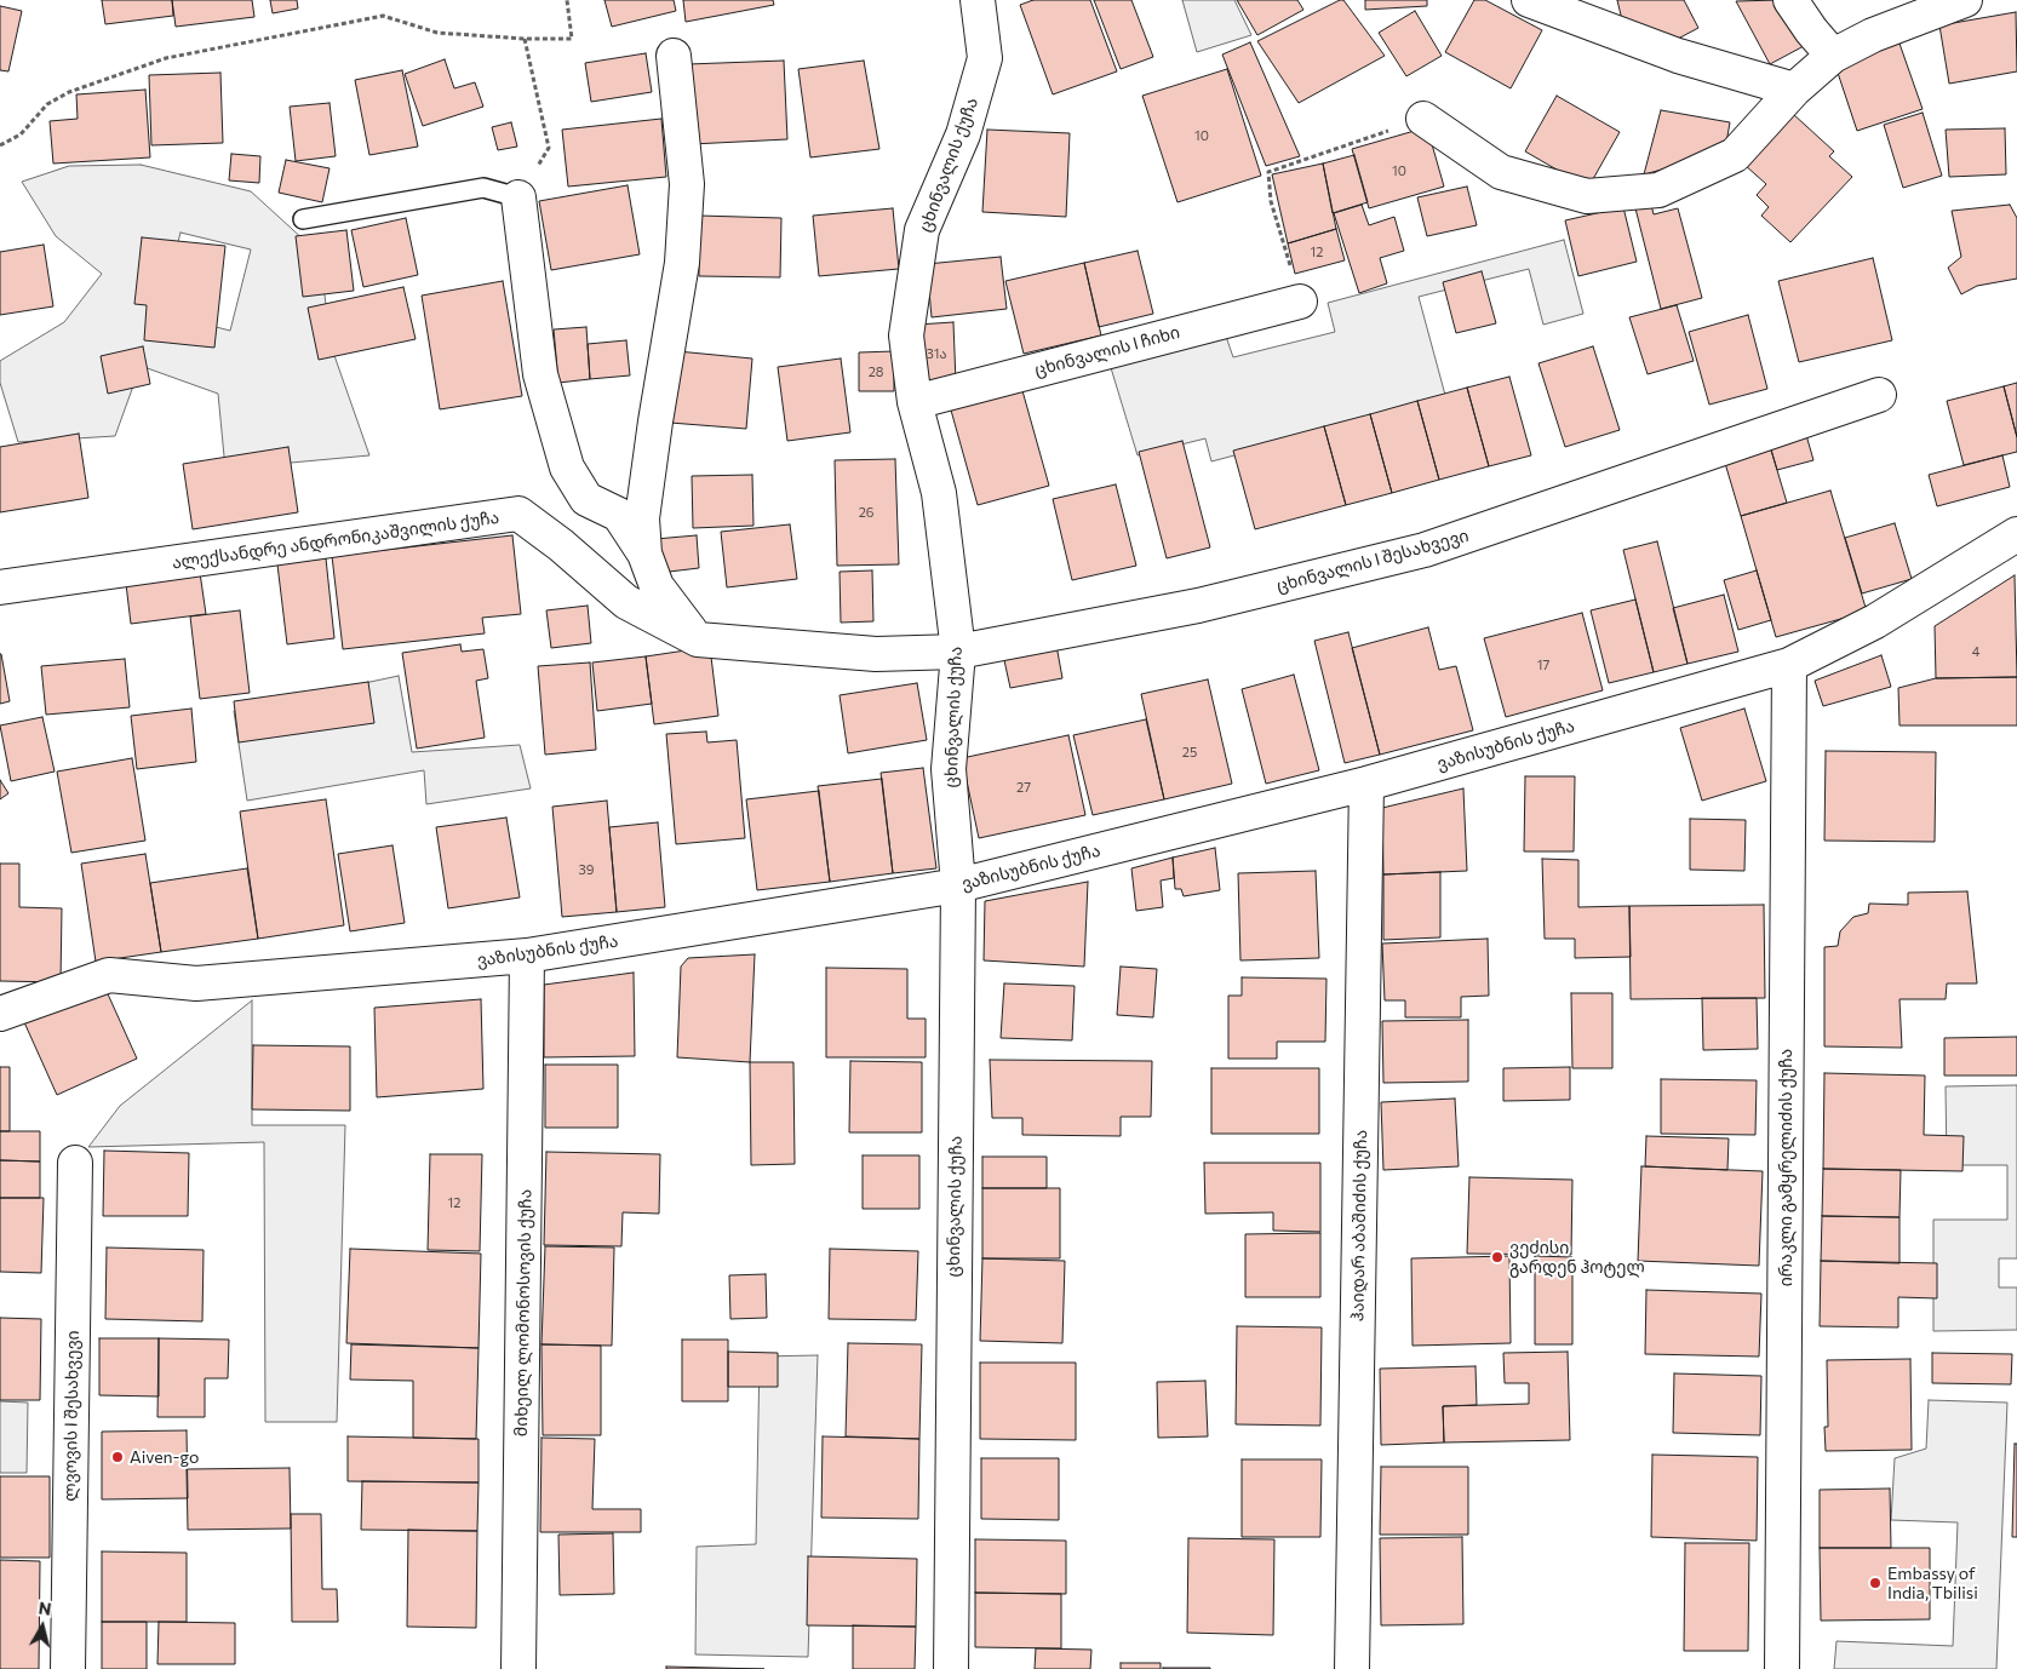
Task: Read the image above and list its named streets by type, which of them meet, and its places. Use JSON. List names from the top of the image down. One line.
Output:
{"streets":{"street":["ცხინვალის ქუჩა","ცხინვალის I ჩიხი","ალექსანდრე ანდრონიკაშვილის ქუჩა","ცხინვალის I შესახვევი","ვაზისუბნის ქუჩა","ირაკლი გამყრელიძის ქუჩა","ჰაიდარ აბაშიძის ქუჩა","მიხეილ ლომონოსოვის ქუჩა","ლვოვის I შესახვევი"]},"crossings":[["ცხინვალის ქუჩა","ცხინვალის I ჩიხი"],["ცხინვალის ქუჩა","ალექსანდრე ანდრონიკაშვილის ქუჩა"],["ცხინვალის ქუჩა","ცხინვალის I შესახვევი"],["ცხინვალის ქუჩა","ვაზისუბნის ქუჩა"],["ალექსანდრე ანდრონიკაშვილის ქუჩა","ცხინვალის I შესახვევი"],["ვაზისუბნის ქუჩა","ირაკლი გამყრელიძის ქუჩა"],["ვაზისუბნის ქუჩა","ჰაიდარ აბაშიძის ქუჩა"],["ვაზისუბნის ქუჩა","მიხეილ ლომონოსოვის ქუჩა"]],"places":["ვეძისი გარდენ ჰოტელ","Aiven-go","Embassy of India, Tbilisi"],"house_numbers":["10","10","12","31ა","28","26","4","17","25","27","39","12"],"north":"top"}
